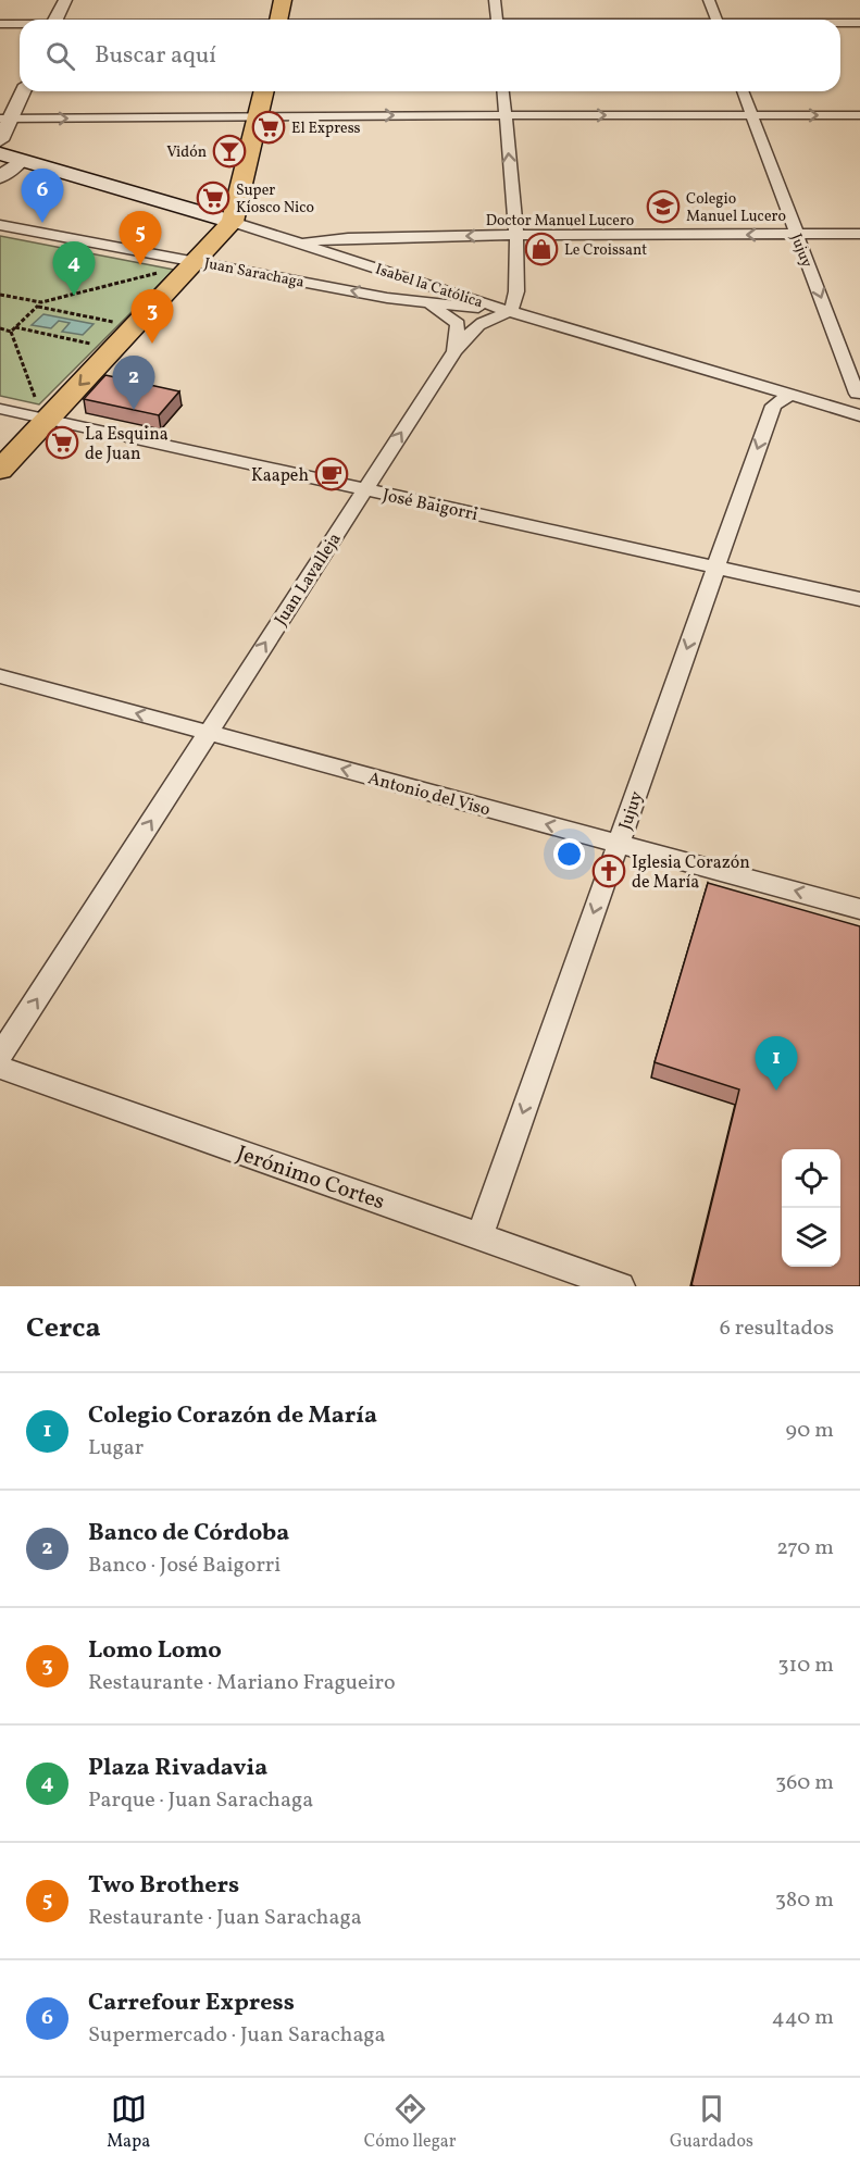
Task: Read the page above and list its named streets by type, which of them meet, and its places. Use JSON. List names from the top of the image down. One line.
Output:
{"streets":{"main road":["Isabel la Católica"],"street":["Doctor Manuel Lucero","Jujuy","Juan Sarachaga","José Baigorri","Juan Lavalleja","Antonio del Viso","Jerónimo Cortes"]},"crossings":[["Doctor Manuel Lucero","Jujuy"],["Doctor Manuel Lucero","Isabel la Católica"],["Jujuy","Isabel la Católica"],["Jujuy","José Baigorri"],["Jujuy","Antonio del Viso"],["Jujuy","Jerónimo Cortes"],["Juan Sarachaga","Isabel la Católica"],["Juan Sarachaga","Juan Lavalleja"],["Isabel la Católica","Juan Lavalleja"],["José Baigorri","Juan Lavalleja"],["Juan Lavalleja","Antonio del Viso"]],"one_way":["Jujuy","Juan Lavalleja","Antonio del Viso"],"places":{"supermarket":["El Express","Super Kiosco Nico","La Esquina de Juan"],"bar":["Vidón"],"school or university":["Colegio Manuel Lucero"],"shop":["Le Croissant"],"cafe":["Kaapeh"],"church":["Iglesia Corazón de María"]},"page":{"search":"Buscar aquí","pins":["6","5","4","3","2","1"],"heading":["Cerca","6 resultados"],"list":[{"mark":"1","name":"Colegio Corazón de María","note":"Lugar","value":"90 m"},{"mark":"2","name":"Banco de Córdoba","note":"Banco · José Baigorri","value":"270 m"},{"mark":"3","name":"Lomo Lomo","note":"Restaurante · Mariano Fragueiro","value":"310 m"},{"mark":"4","name":"Plaza Rivadavia","note":"Parque · Juan Sarachaga","value":"360 m"},{"mark":"5","name":"Two Brothers","note":"Restaurante · Juan Sarachaga","value":"380 m"},{"mark":"6","name":"Carrefour Express","note":"Supermercado · Juan Sarachaga","value":"440 m"}],"nav":["Mapa","Cómo llegar","Guardados"]}}
